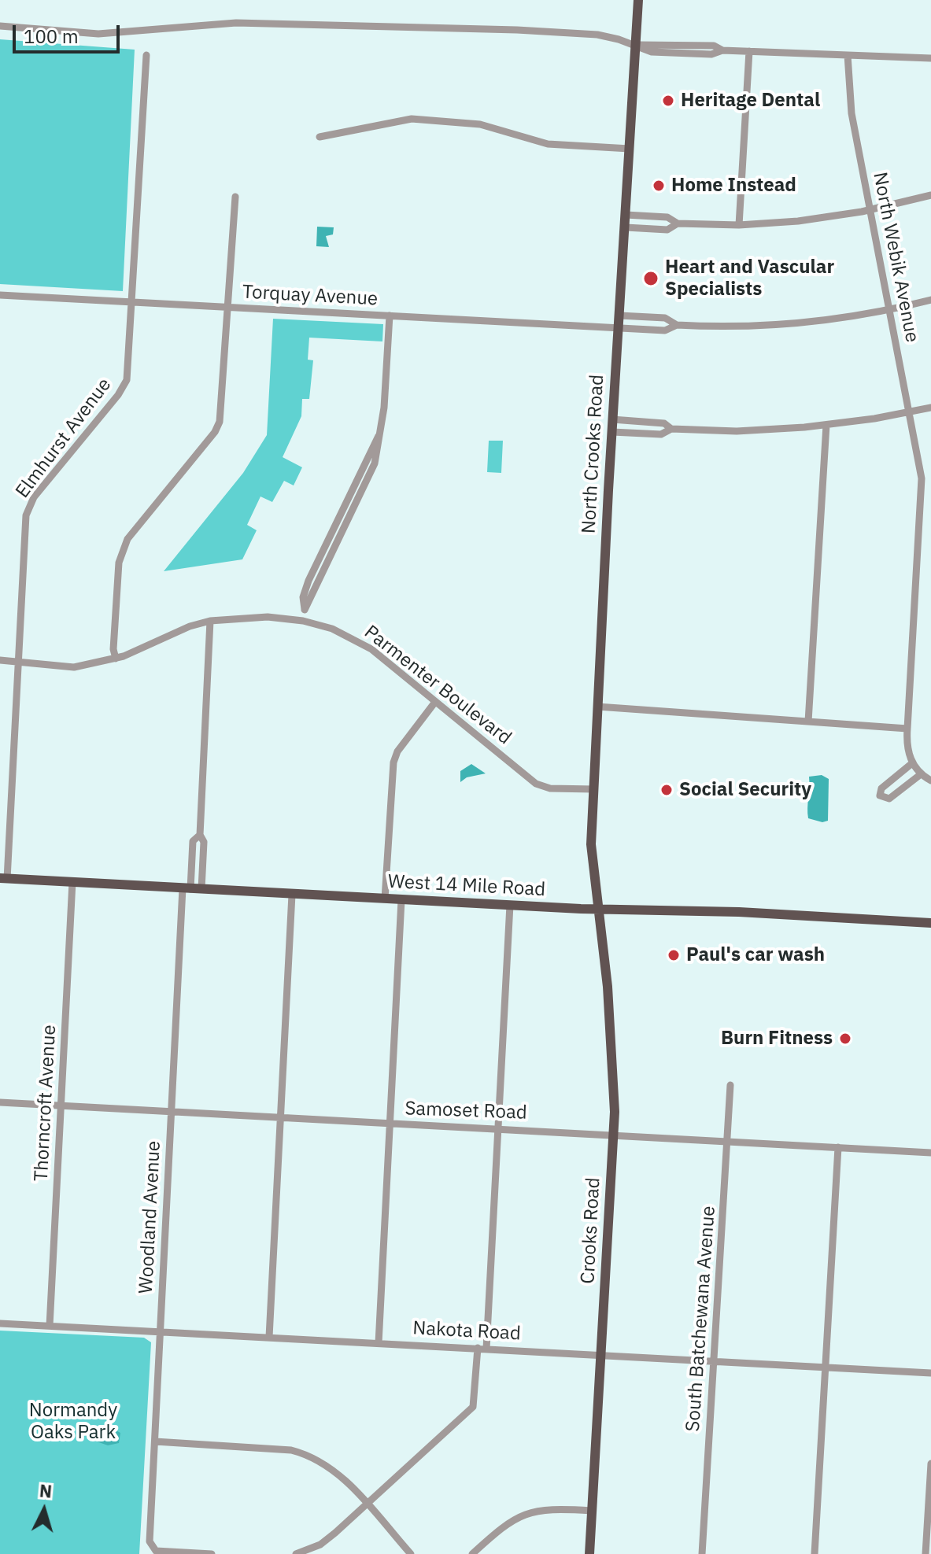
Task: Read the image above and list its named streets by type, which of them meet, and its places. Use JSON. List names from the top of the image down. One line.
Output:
{"streets":{"main road":["North Crooks Road","West 14 Mile Road","Crooks Road"],"street":["North Webik Avenue","Torquay Avenue","Elmhurst Avenue","Parmenter Boulevard","Thorncroft Avenue","Samoset Road","Woodland Avenue","South Batchewana Avenue","Nakota Road"]},"crossings":[["Torquay Avenue","Elmhurst Avenue"],["Torquay Avenue","North Crooks Road"],["Elmhurst Avenue","Parmenter Boulevard"],["Elmhurst Avenue","West 14 Mile Road"],["North Crooks Road","Parmenter Boulevard"],["North Crooks Road","West 14 Mile Road"],["North Crooks Road","Crooks Road"],["Parmenter Boulevard","Woodland Avenue"],["West 14 Mile Road","Thorncroft Avenue"],["West 14 Mile Road","Woodland Avenue"],["West 14 Mile Road","Crooks Road"],["Thorncroft Avenue","Samoset Road"],["Thorncroft Avenue","Nakota Road"],["Samoset Road","Woodland Avenue"],["Samoset Road","Crooks Road"],["Samoset Road","South Batchewana Avenue"],["Woodland Avenue","Nakota Road"],["Crooks Road","Nakota Road"],["South Batchewana Avenue","Nakota Road"]],"parks":["Normandy Oaks Park"],"places":["Heritage Dental","Home Instead","Heart and Vascular Specialists","Social Security","Paul's car wash","Burn Fitness"],"scale_bar":"100 m","north":"top"}
